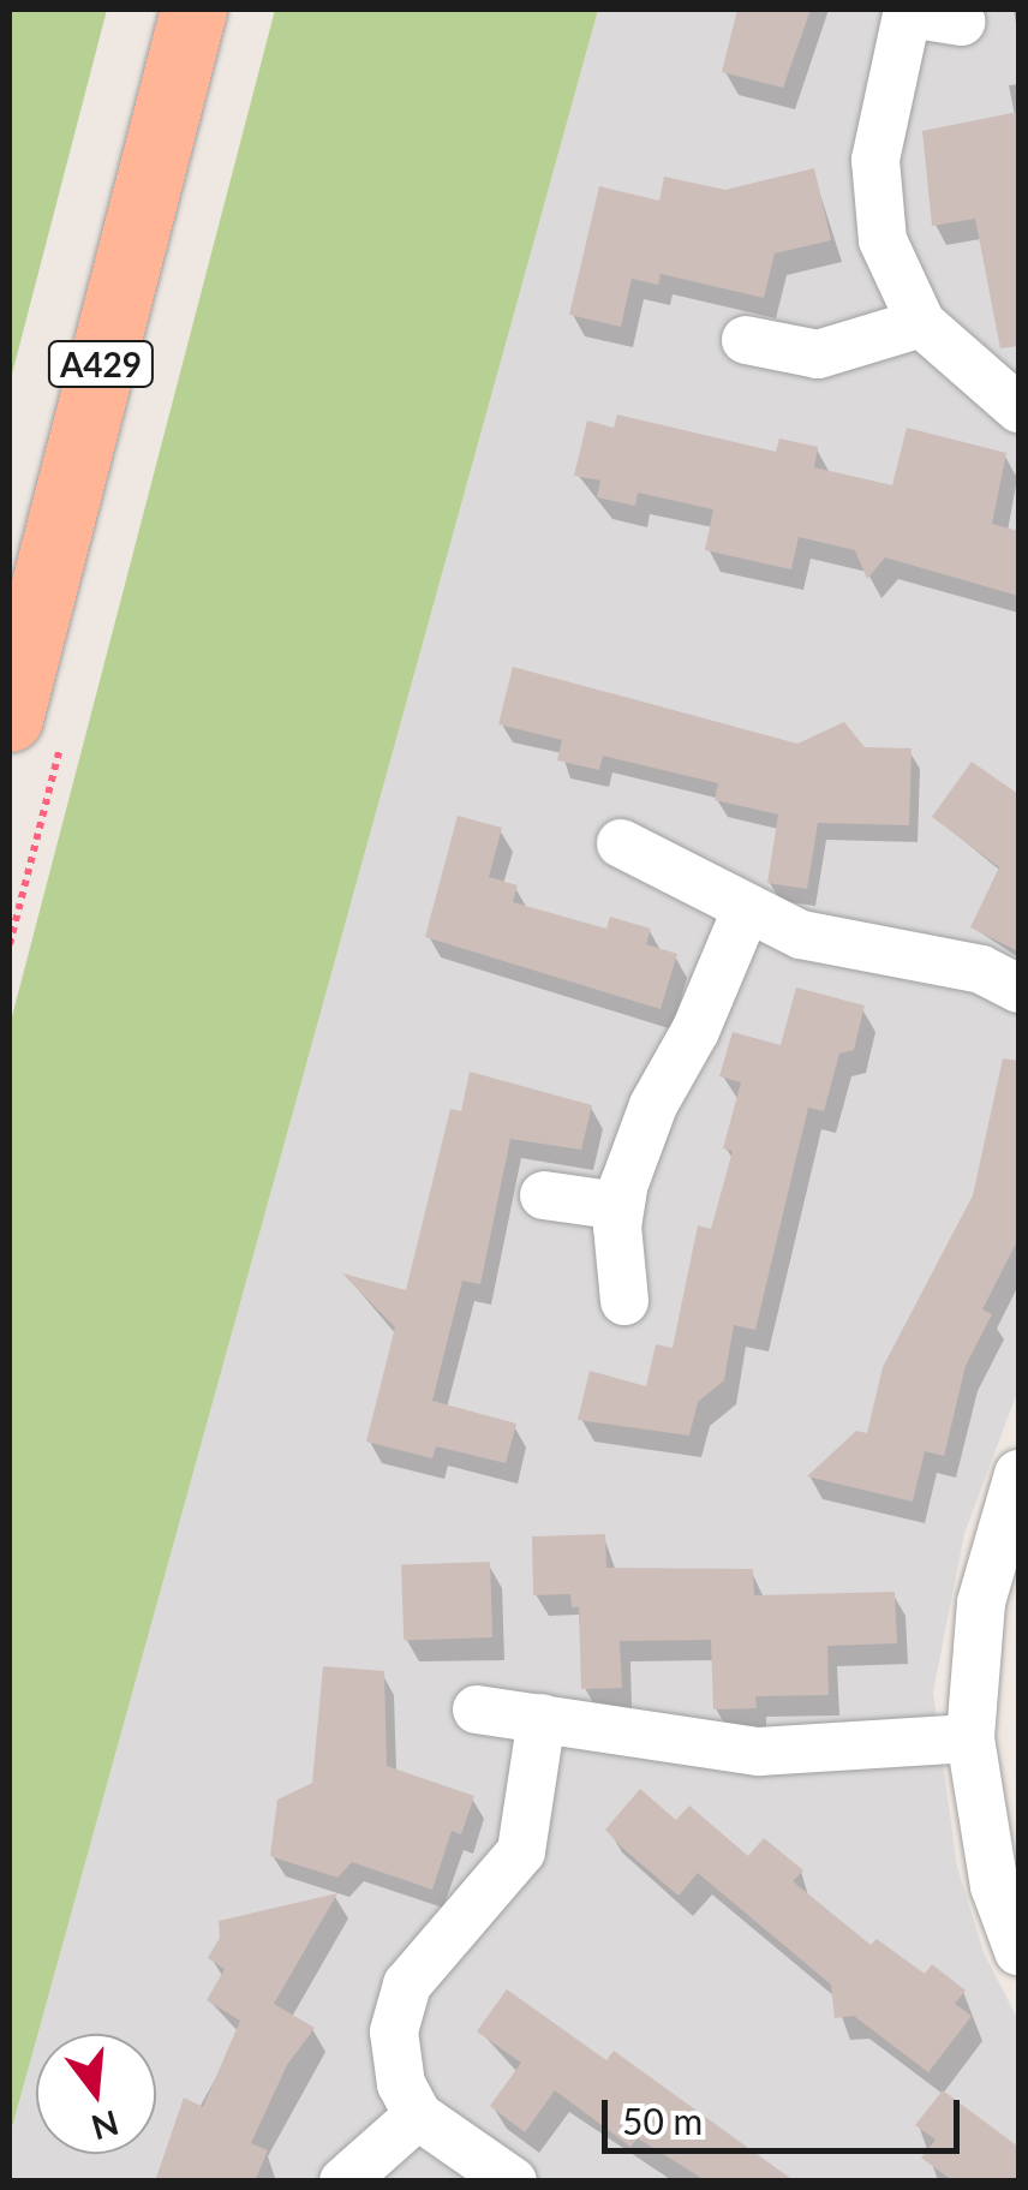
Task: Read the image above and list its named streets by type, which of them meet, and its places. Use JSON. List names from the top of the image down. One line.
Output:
{"streets":{"main road":["A429"]},"scale_bar":"50 m","north":"bottom"}
